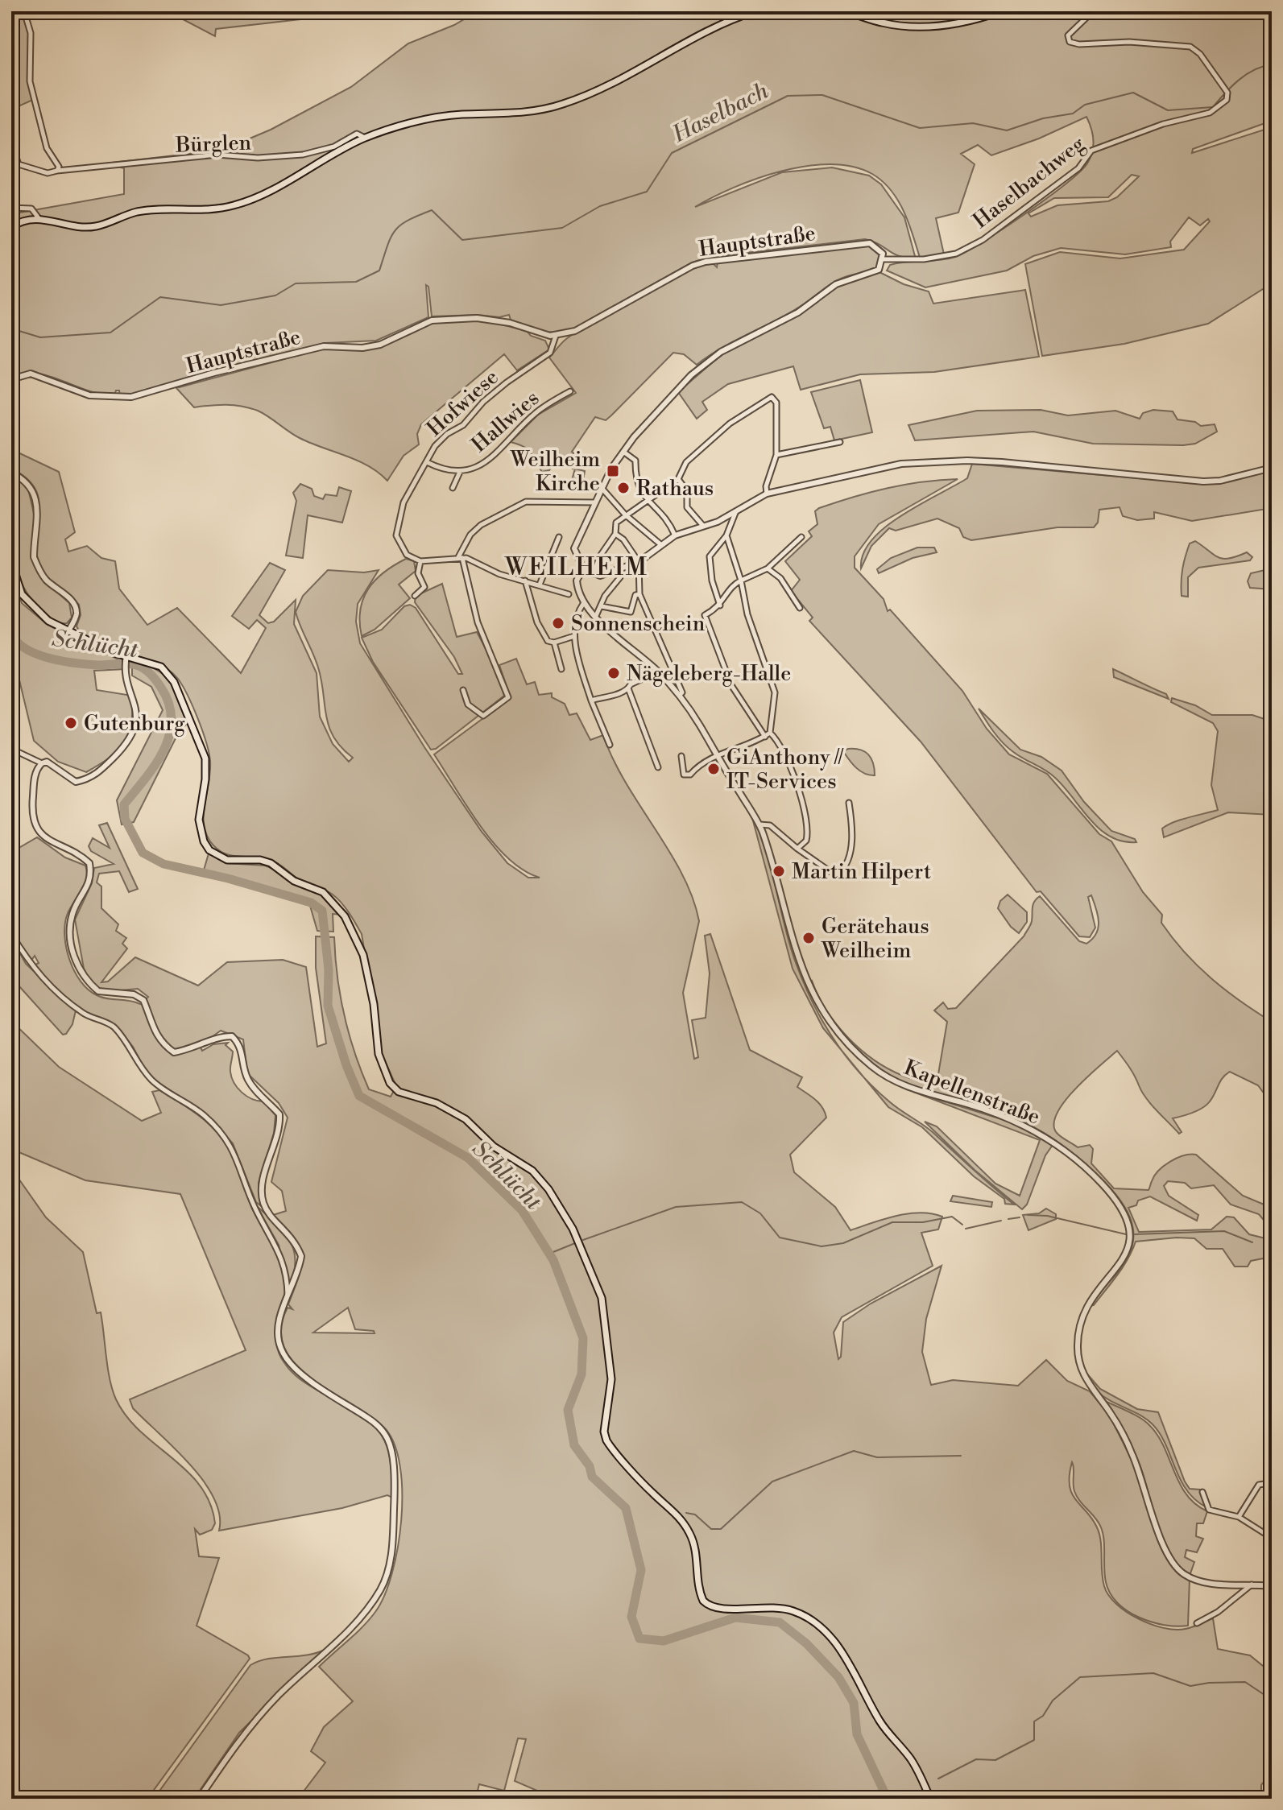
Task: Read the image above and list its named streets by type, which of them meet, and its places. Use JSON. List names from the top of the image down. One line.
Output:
{"streets":{"street":["Bürglen","Haselbachweg","Hauptstraße","Hofwiese","Hallwies","Kapellenstraße"]},"crossings":[["Haselbachweg","Hauptstraße"],["Hauptstraße","Hofwiese"],["Hofwiese","Hallwies"]],"districts":["WEILHEIM"],"water":["Haselbach","Schlücht"],"places":{"transit":["Weilheim Kirche"],"other":["Rathaus","Sonnenschein","Nägeleberg-Halle","Gutenburg","GiAnthony // IT-Services","Martin Hilpert","Gerätehaus Weilheim"]}}
